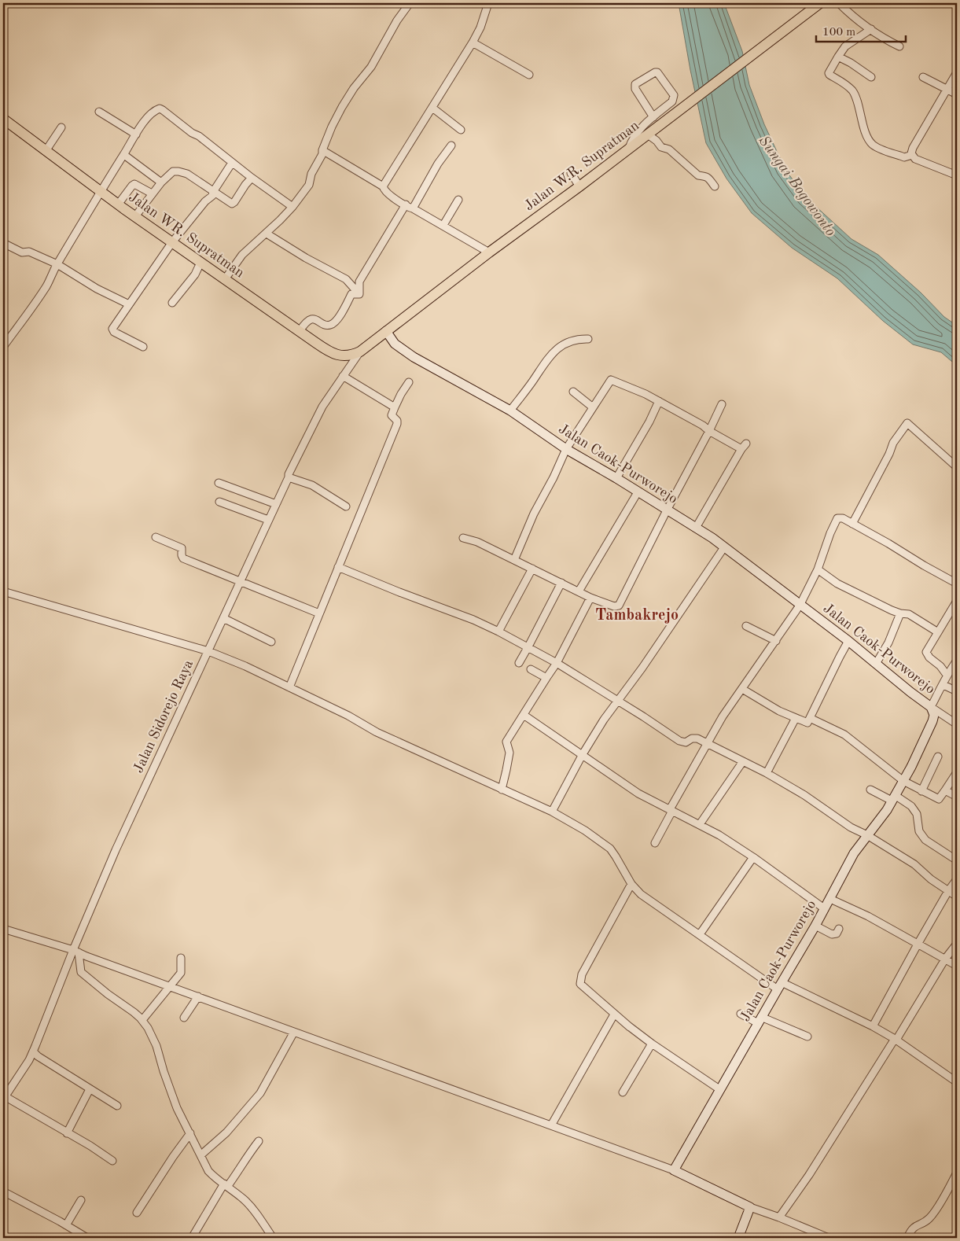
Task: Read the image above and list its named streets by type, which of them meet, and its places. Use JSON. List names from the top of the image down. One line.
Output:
{"streets":{"main road":["Jalan W.R. Supratman","Jalan WR. Supratman"],"street":["Jalan Caok-Purworejo","Jalan Sidorejo Raya"]},"crossings":[["Jalan W.R. Supratman","Jalan WR. Supratman"],["Jalan W.R. Supratman","Jalan Caok-Purworejo"],["Jalan W.R. Supratman","Jalan Sidorejo Raya"],["Jalan WR. Supratman","Jalan Sidorejo Raya"]],"districts":["Tambakrejo"],"water":["Sungai Bogowonto"],"scale_bar":"100 m"}
